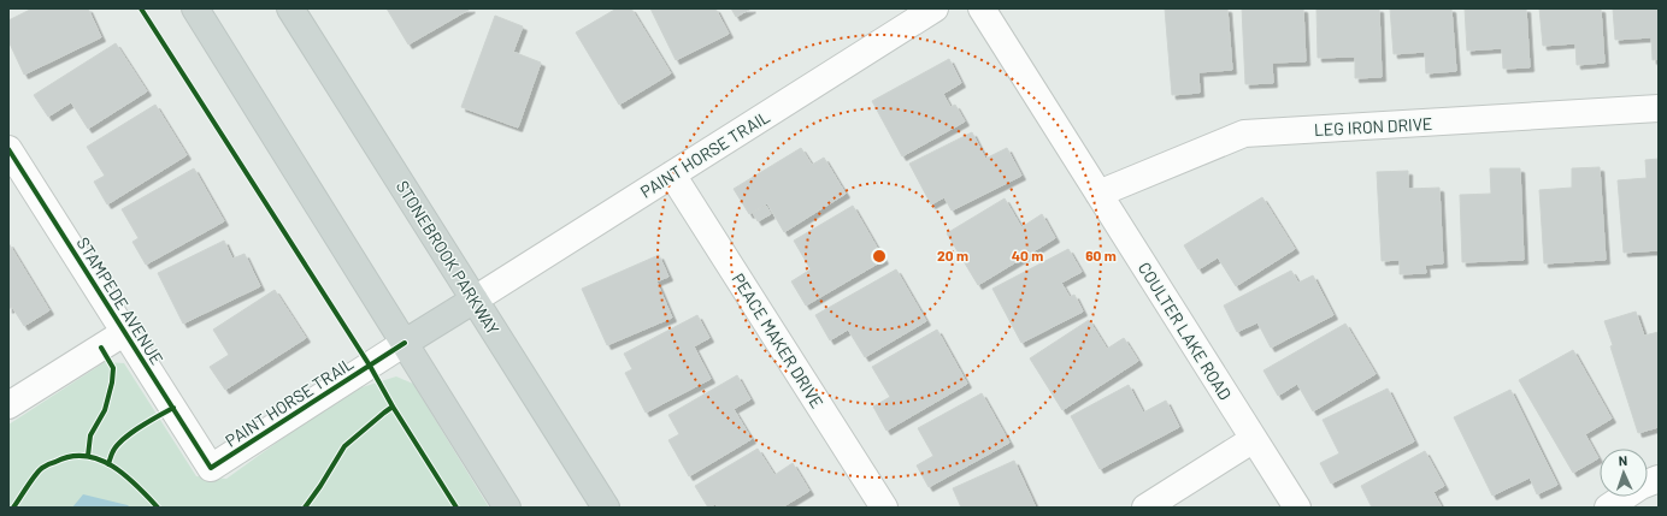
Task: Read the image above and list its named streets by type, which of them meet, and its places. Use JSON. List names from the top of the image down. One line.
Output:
{"streets":{"main road":["STONEBROOK PARKWAY"],"street":["LEG IRON DRIVE","PAINT HORSE TRAIL","STAMPEDE AVENUE","COULTER LAKE ROAD","PEACE MAKER DRIVE"]},"crossings":[["LEG IRON DRIVE","COULTER LAKE ROAD"],["PAINT HORSE TRAIL","STONEBROOK PARKWAY"],["PAINT HORSE TRAIL","STAMPEDE AVENUE"],["PAINT HORSE TRAIL","PEACE MAKER DRIVE"]],"north":"top","rings":["20 m","40 m","60 m"]}
